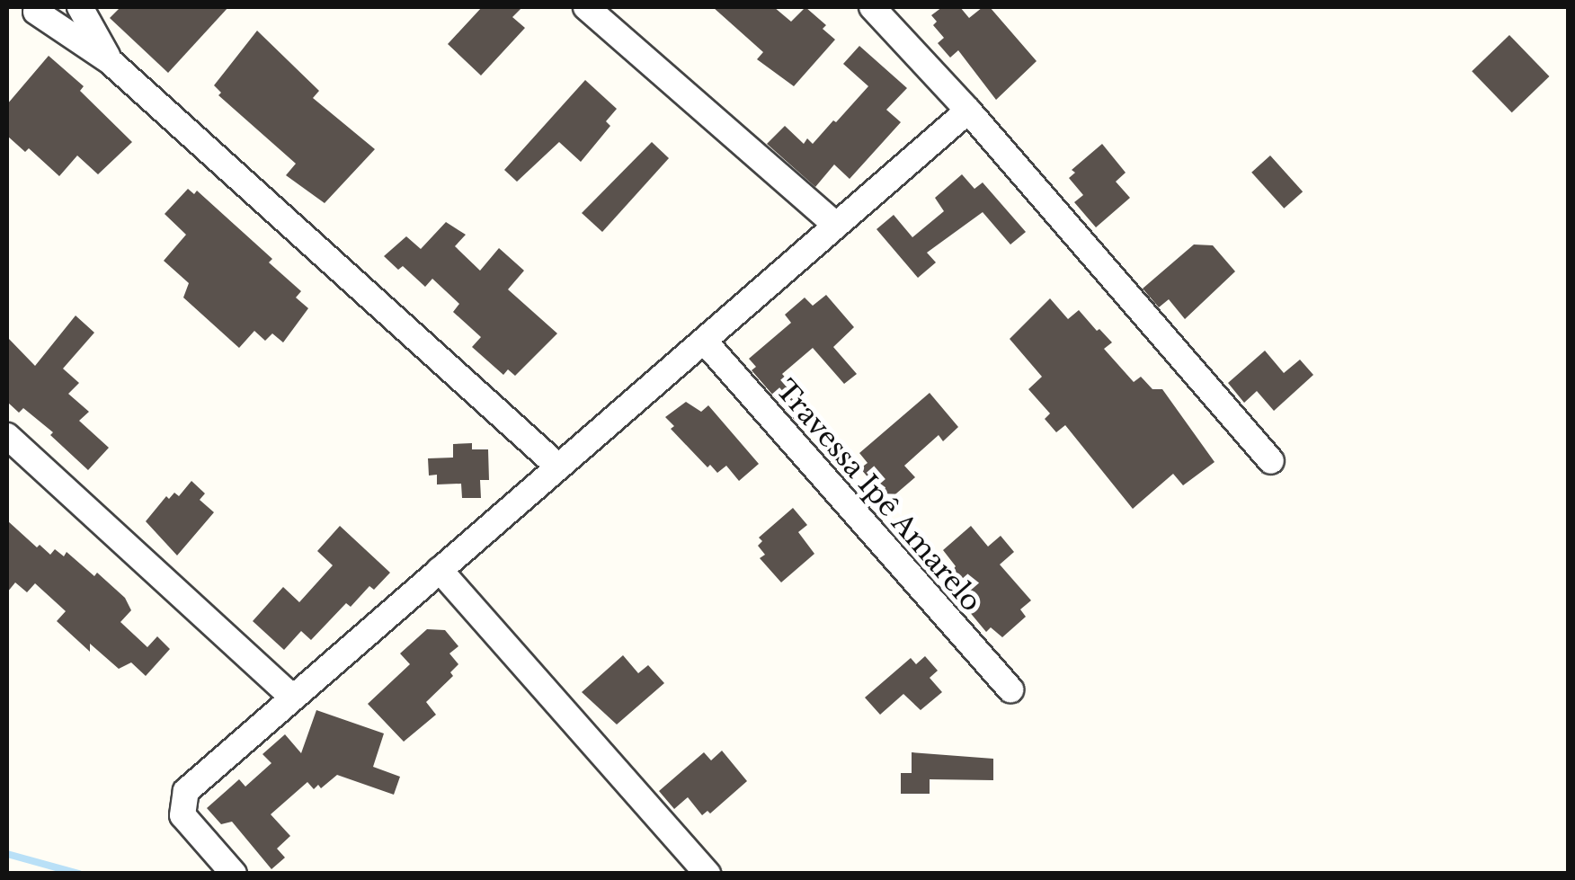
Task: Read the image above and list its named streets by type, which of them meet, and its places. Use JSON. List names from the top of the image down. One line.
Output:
{"streets":{"street":["Travessa Ipê Amarelo"]}}
